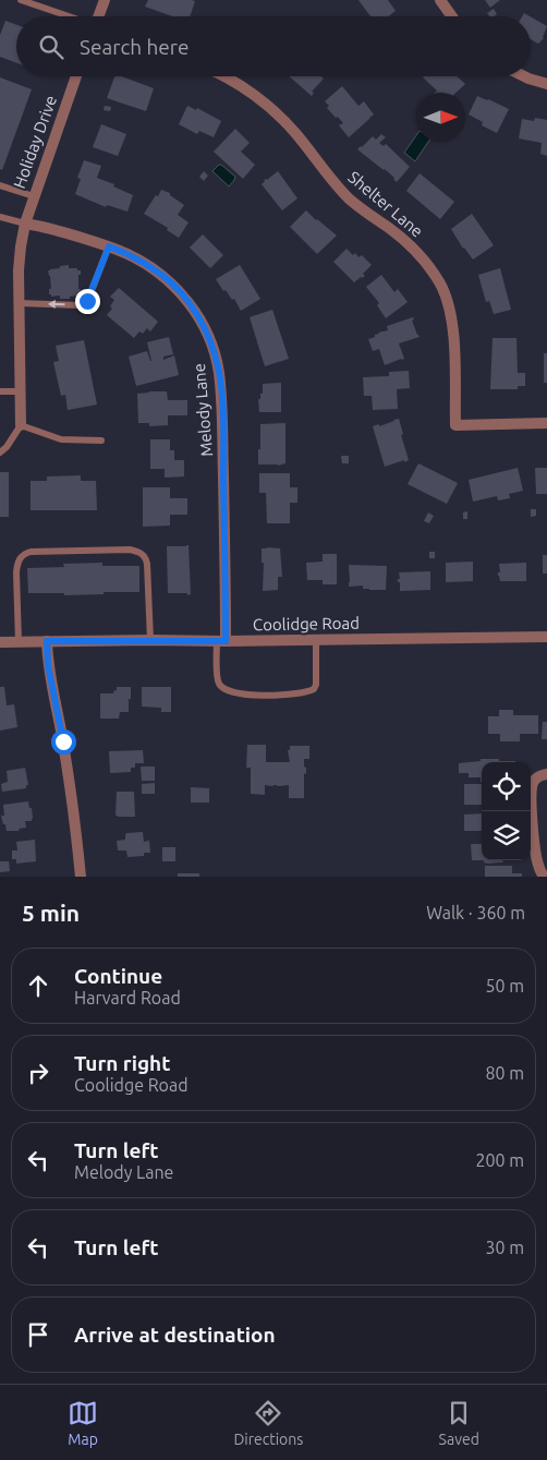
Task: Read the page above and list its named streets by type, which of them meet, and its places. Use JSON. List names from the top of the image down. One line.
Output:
{"streets":{"street":["Holiday Drive","Shelter Lane","Melody Lane","Coolidge Road"]},"crossings":[["Holiday Drive","Melody Lane"],["Melody Lane","Coolidge Road"]],"north":"right","page":{"search":"Search here","heading":["5 min","Walk · 360 m"],"list":[["Continue","Harvard Road","50 m"],["Turn right","Coolidge Road","80 m"],["Turn left","Melody Lane","200 m"],["Turn left","30 m"],"Arrive at destination"],"nav":["Map","Directions","Saved"]}}
